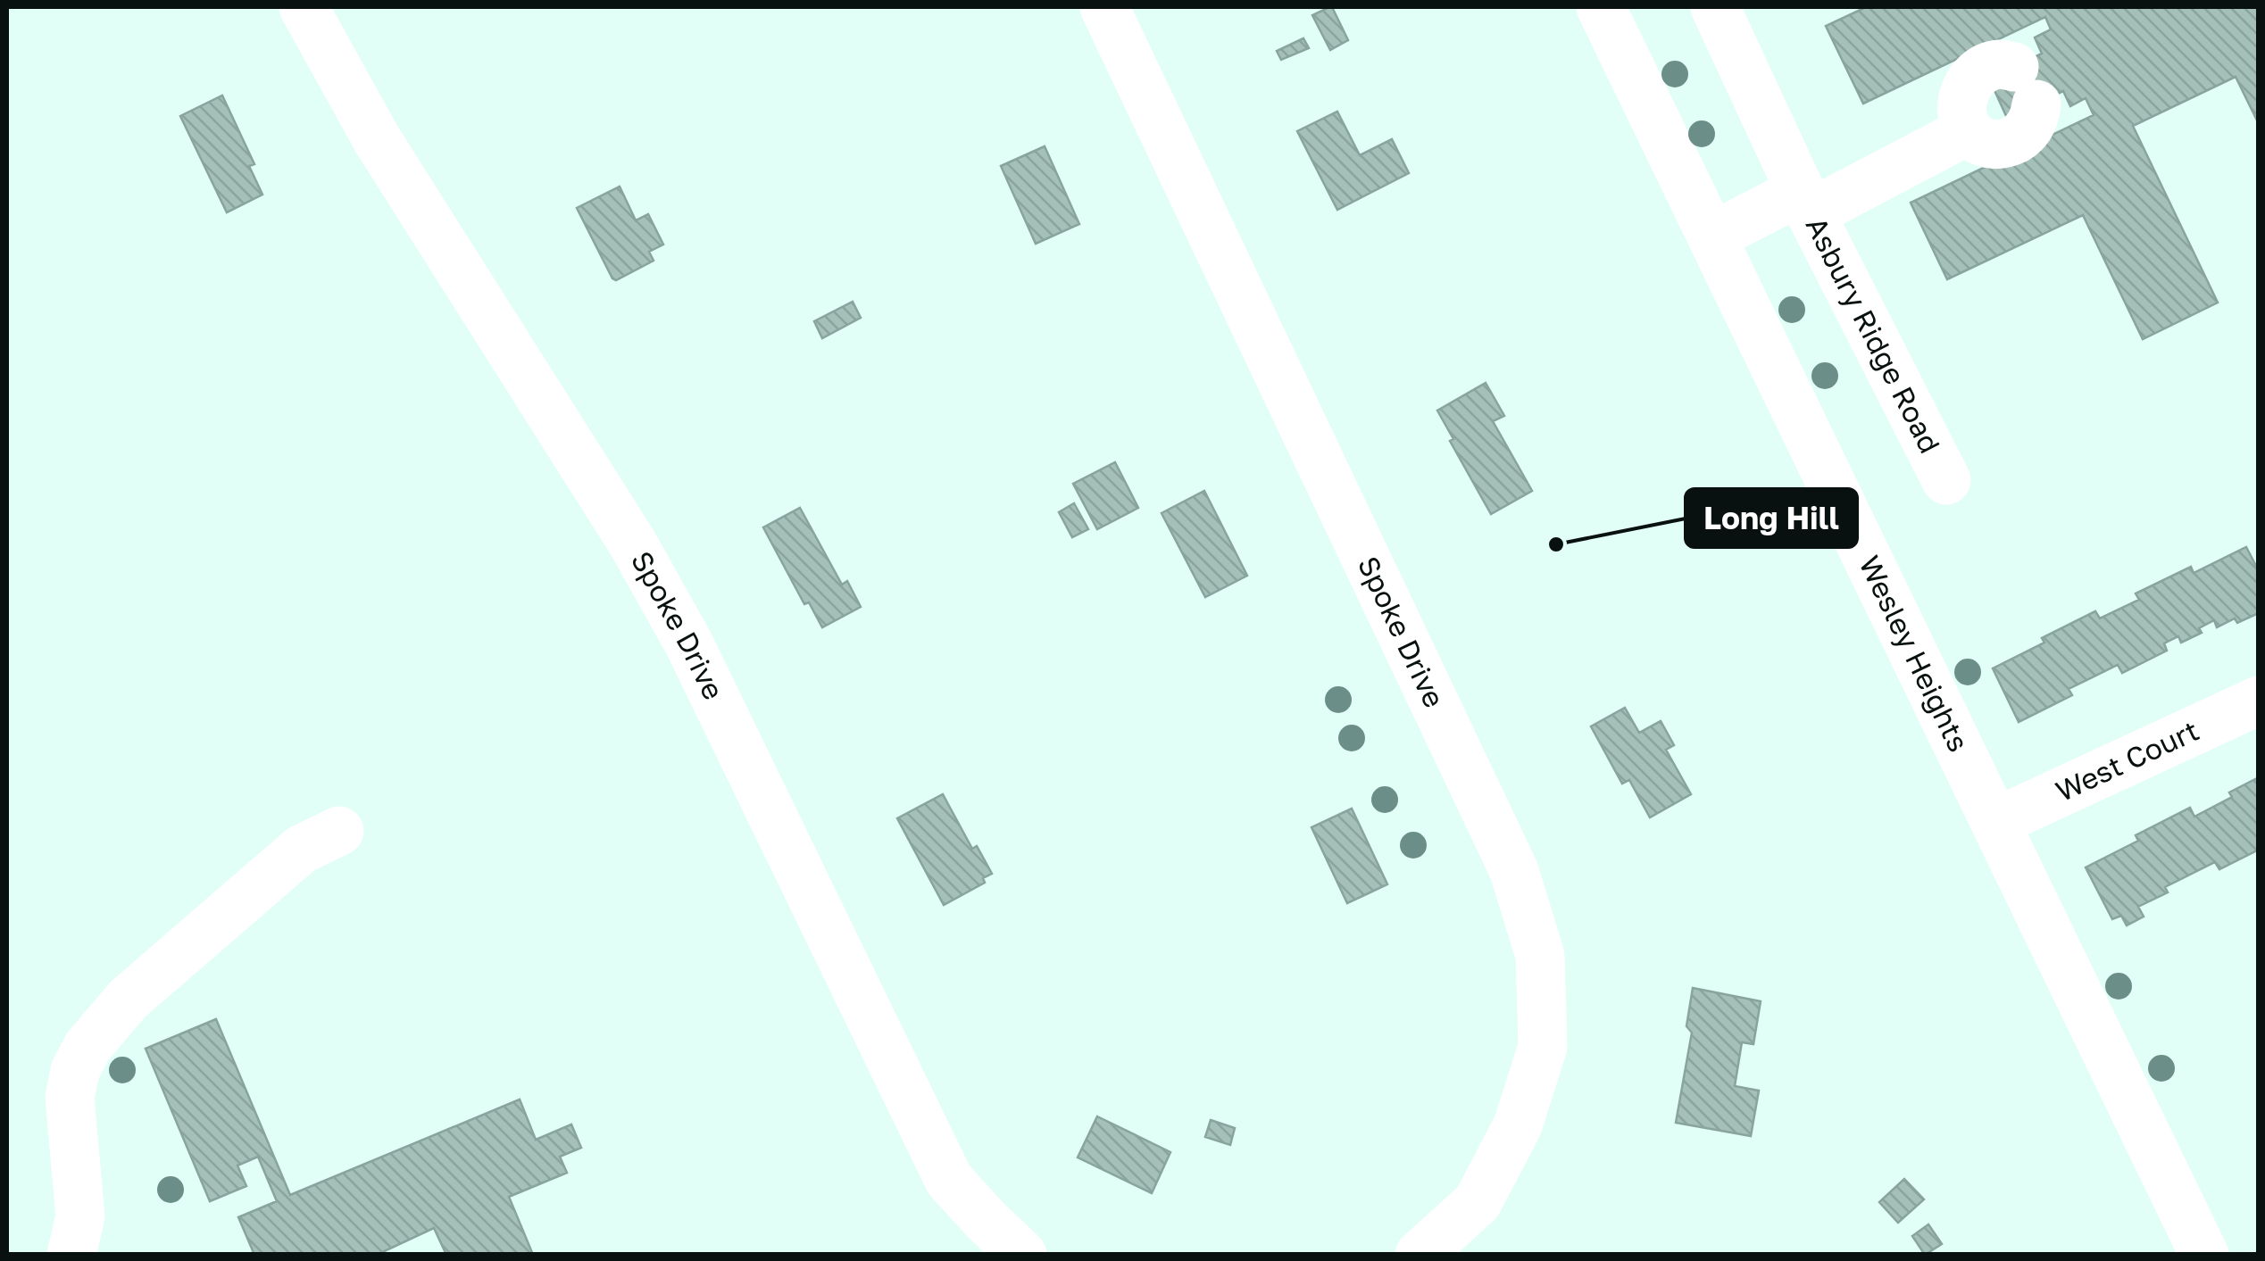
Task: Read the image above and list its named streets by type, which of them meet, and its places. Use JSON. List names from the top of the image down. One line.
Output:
{"streets":{"street":["Asbury Ridge Road","Spoke Drive","Wesley Heights","West Court"]},"crossings":[["Asbury Ridge Road","Wesley Heights"],["Wesley Heights","West Court"]],"places":["Long Hill"]}
